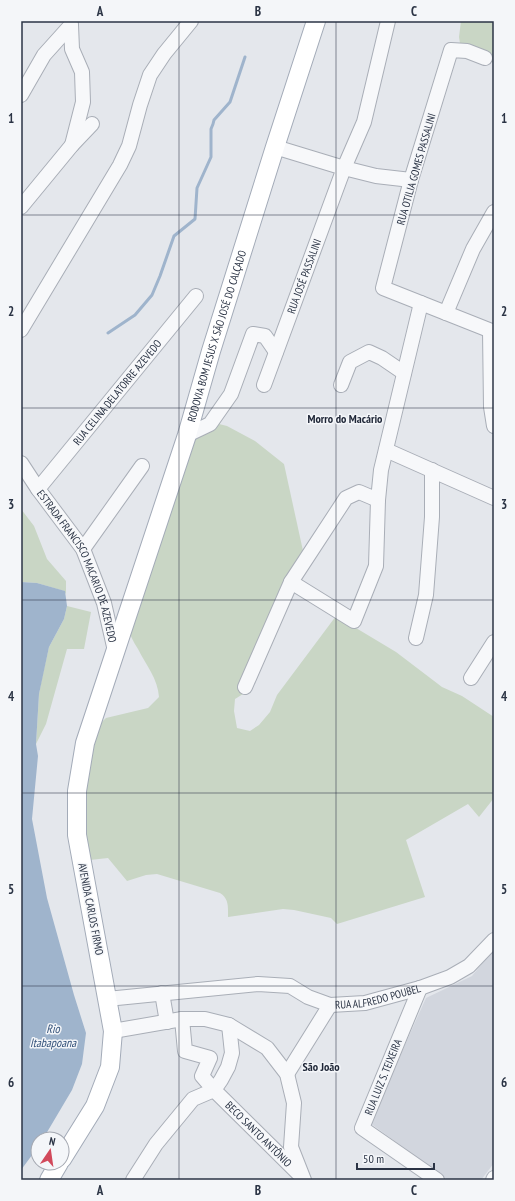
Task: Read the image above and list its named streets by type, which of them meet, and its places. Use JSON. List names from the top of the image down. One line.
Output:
{"streets":{"main road":["RODOVIA BOM JESUS X SÃO JOSÉ DO CALÇADO","AVENIDA CARLOS FIRMO"],"street":["RUA OTILIA GOMES PASSALINI","RUA JOSÉ PASSALINI","RUA CELINA DELATORRE AZEVEDO","ESTRADA FRANCISCO MACARIO DE AZEVEDO","RUA ALFREDO POUBEL","RUA LUIZ S. TEIXEIRA","BECO SANTO ANTÔNIO"]},"crossings":[["RODOVIA BOM JESUS X SÃO JOSÉ DO CALÇADO","ESTRADA FRANCISCO MACARIO DE AZEVEDO"],["RODOVIA BOM JESUS X SÃO JOSÉ DO CALÇADO","AVENIDA CARLOS FIRMO"],["RUA CELINA DELATORRE AZEVEDO","ESTRADA FRANCISCO MACARIO DE AZEVEDO"],["ESTRADA FRANCISCO MACARIO DE AZEVEDO","AVENIDA CARLOS FIRMO"],["AVENIDA CARLOS FIRMO","RUA ALFREDO POUBEL"],["RUA ALFREDO POUBEL","RUA LUIZ S. TEIXEIRA"]],"districts":["Morro do Macário","São João"],"water":["Rio Itabapoana"],"scale_bar":"50 m","north":"top","grid":{"columns":["A","B","C"],"rows":["1","2","3","4","5","6"]}}
